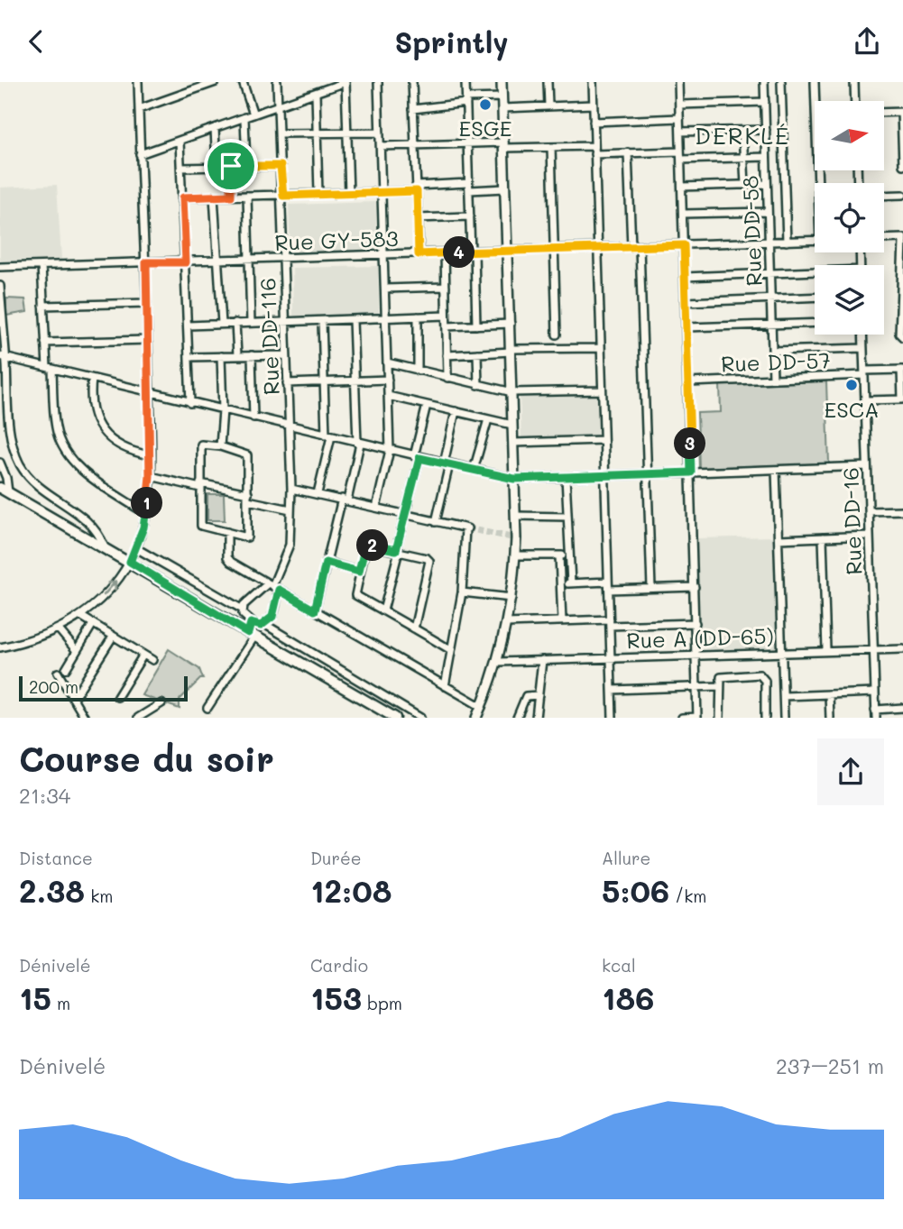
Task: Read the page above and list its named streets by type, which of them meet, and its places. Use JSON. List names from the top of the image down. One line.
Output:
{"streets":{"street":["Rue DD-58","Rue GY-583","Rue DD-116","Rue DD-57","Rue DD-16","Rue A (DD-65)"]},"crossings":[["Rue DD-58","Rue GY-583"],["Rue DD-58","Rue DD-57"],["Rue GY-583","Rue DD-116"],["Rue DD-57","Rue DD-16"],["Rue DD-16","Rue A (DD-65)"]],"districts":["DERKLÉ"],"places":["ESGE","ESCA"],"scale_bar":"200 m","north":"right","page":{"header":"Sprintly","pins":["4","3","1","2"],"scale":"200 m","heading":["Course du soir","21:34"],"stats":[["Distance","2.38 km"],["Durée","12:08"],["Allure","5:06 /km"],["Dénivelé","15 m"],["Cardio","153 bpm"],["kcal","186"]],"chart":["Dénivelé","237–251 m"]}}
